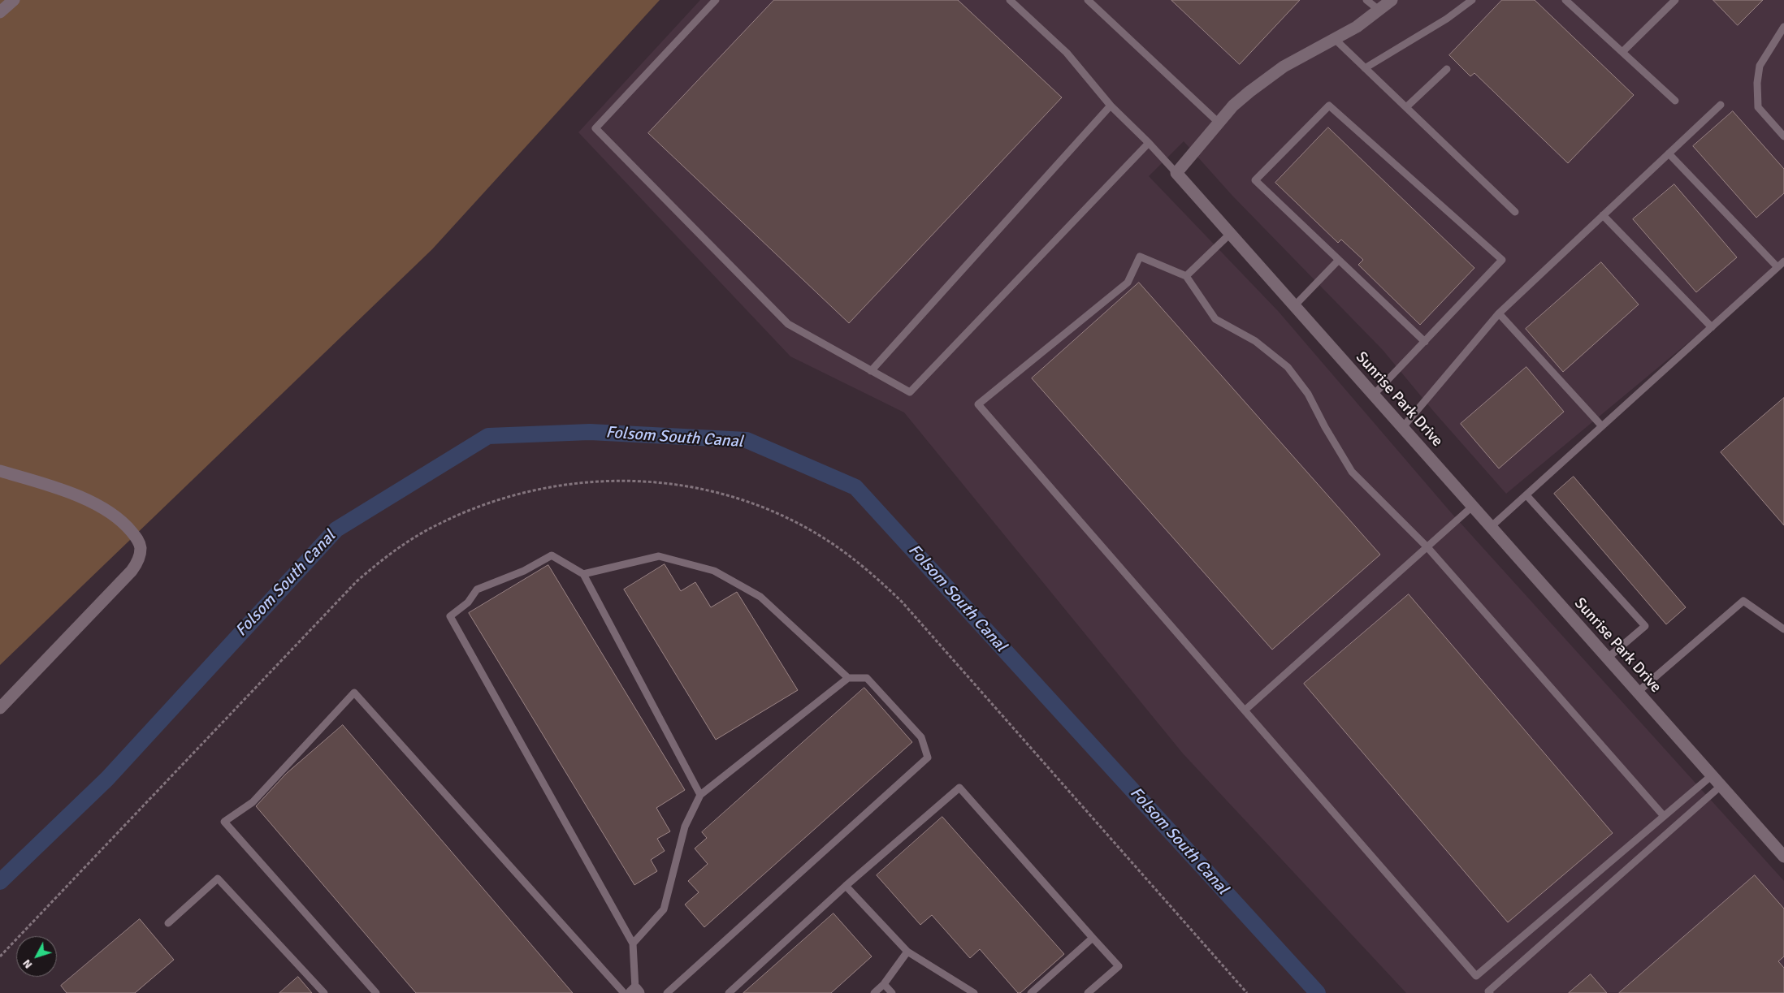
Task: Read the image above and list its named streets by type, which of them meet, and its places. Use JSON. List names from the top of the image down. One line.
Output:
{"streets":{"street":["Sunrise Park Drive"]},"water":["Folsom South Canal"],"north":"bottom left"}
